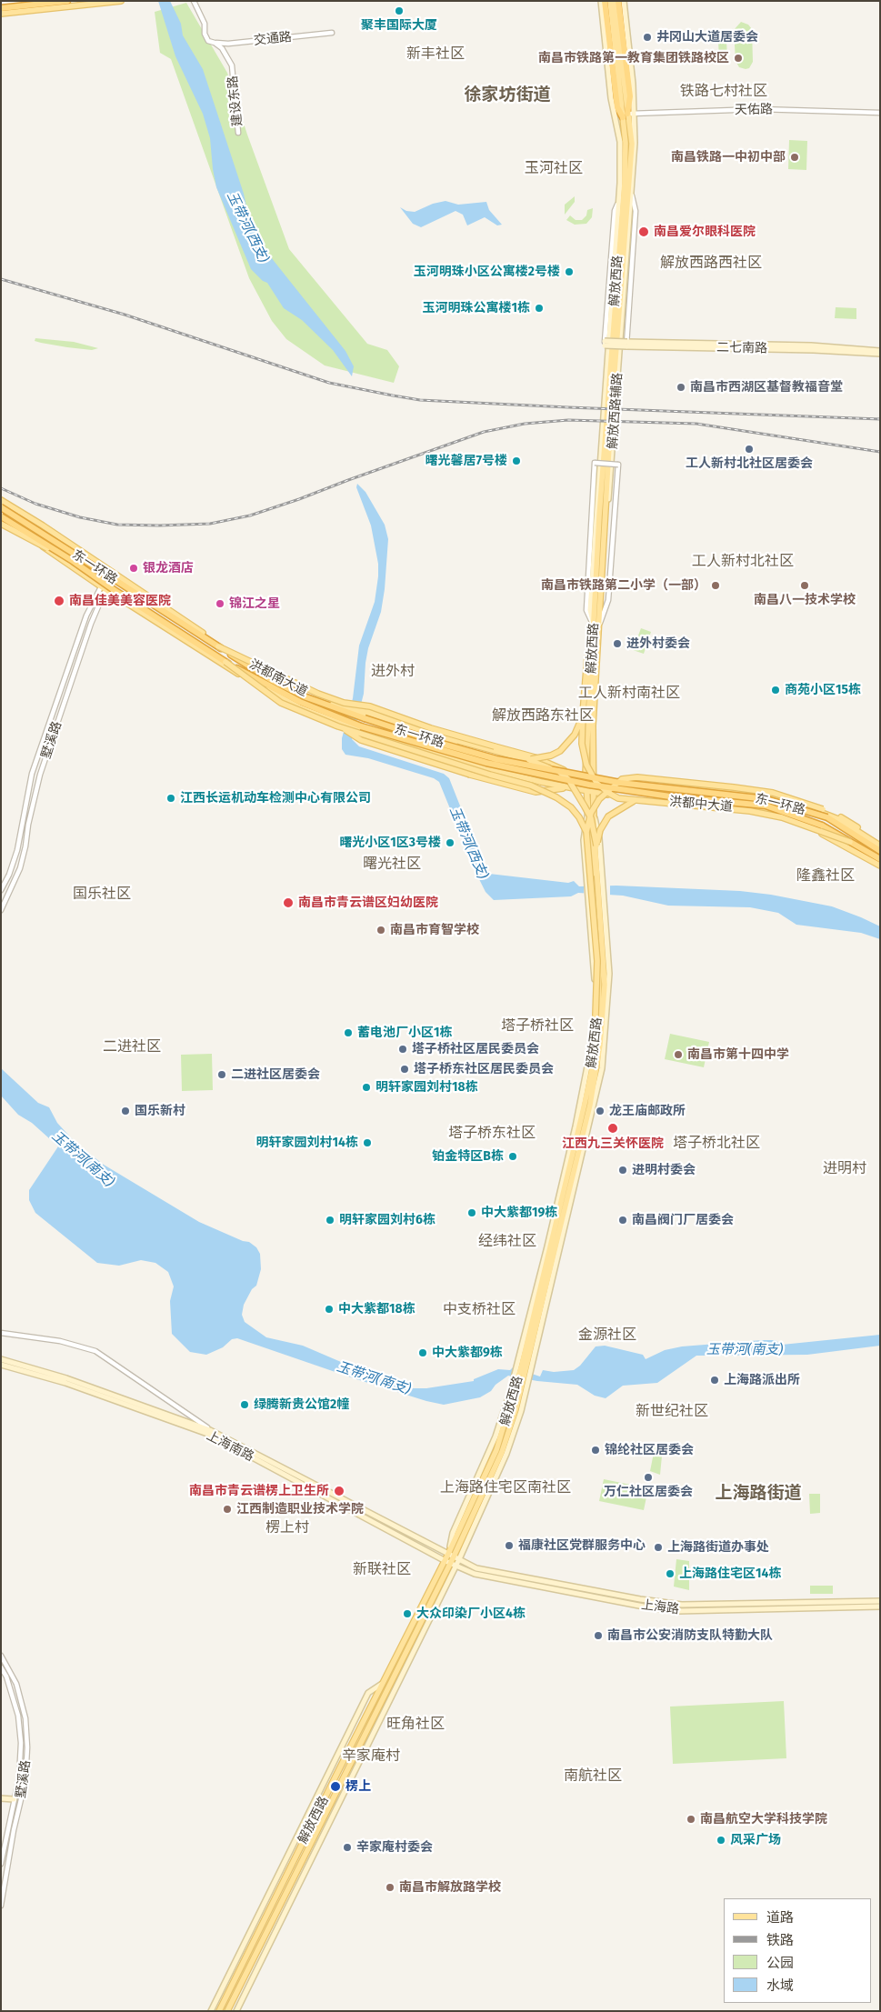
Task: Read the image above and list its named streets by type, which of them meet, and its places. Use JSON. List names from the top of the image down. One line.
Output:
{"streets":{"highway":["东一环路"],"main road":["解放西路","二七南路","解放西路辅路","洪都南大道","洪都中大道","上海南路","上海路"],"street":["交通路","建设东路","天佑路","墅溪路"]},"crossings":[["交通路","建设东路"],["天佑路","解放西路"],["天佑路","解放西路辅路"],["解放西路","解放西路辅路"],["解放西路","洪都南大道"],["解放西路","洪都中大道"],["解放西路","上海南路"],["解放西路","上海路"],["二七南路","解放西路辅路"],["东一环路","洪都南大道"],["洪都南大道","墅溪路"],["洪都南大道","洪都中大道"],["上海南路","上海路"]],"districts":["新丰社区","铁路七村社区","徐家坊街道","玉河社区","解放西路西社区","工人新村北社区","进外村","工人新村南社区","解放西路东社区","曙光社区","隆鑫社区","国乐社区","塔子桥社区","二进社区","塔子桥东社区","塔子桥北社区","进明村","经纬社区","中支桥社区","金源社区","新世纪社区","上海路住宅区南社区","上海路街道","楞上村","新联社区","旺角社区","辛家庵村","南航社区"],"water":["玉带河(西支)","玉带河(南支)"],"places":["聚丰国际大厦","井冈山大道居委会","南昌市铁路第一教育集团铁路校区","南昌铁路一中初中部","南昌爱尔眼科医院","玉河明珠小区公寓楼2号楼","玉河明珠公寓楼1栋","南昌市西湖区基督教福音堂","工人新村北社区居委会","曙光馨居7号楼","银龙酒店","南昌市铁路第二小学（一部）","南昌八一技术学校","南昌佳美美容医院","锦江之星","进外村委会","商苑小区15栋","江西长运机动车检测中心有限公司","曙光小区1区3号楼","南昌市青云谱区妇幼医院","南昌市育智学校","蓄电池厂小区1栋","塔子桥社区居民委员会","南昌市第十四中学","塔子桥东社区居民委员会","二进社区居委会","明轩家园刘村18栋","国乐新村","龙王庙邮政所","江西九三关怀医院","明轩家园刘村14栋","铂金特区B栋","进明村委会","中大紫都19栋","明轩家园刘村6栋","南昌阀门厂居委会","中大紫都18栋","中大紫都9栋","上海路派出所","绿腾新贵公馆2幢","锦纶社区居委会","万仁社区居委会","南昌市青云谱楞上卫生所","江西制造职业技术学院","福康社区党群服务中心","上海路街道办事处","上海路住宅区14栋","大众印染厂小区4栋","南昌市公安消防支队特勤大队","楞上","南昌航空大学科技学院","风采广场","辛家庵村委会","南昌市解放路学校"],"legend":["道路","铁路","公园","水域"]}
